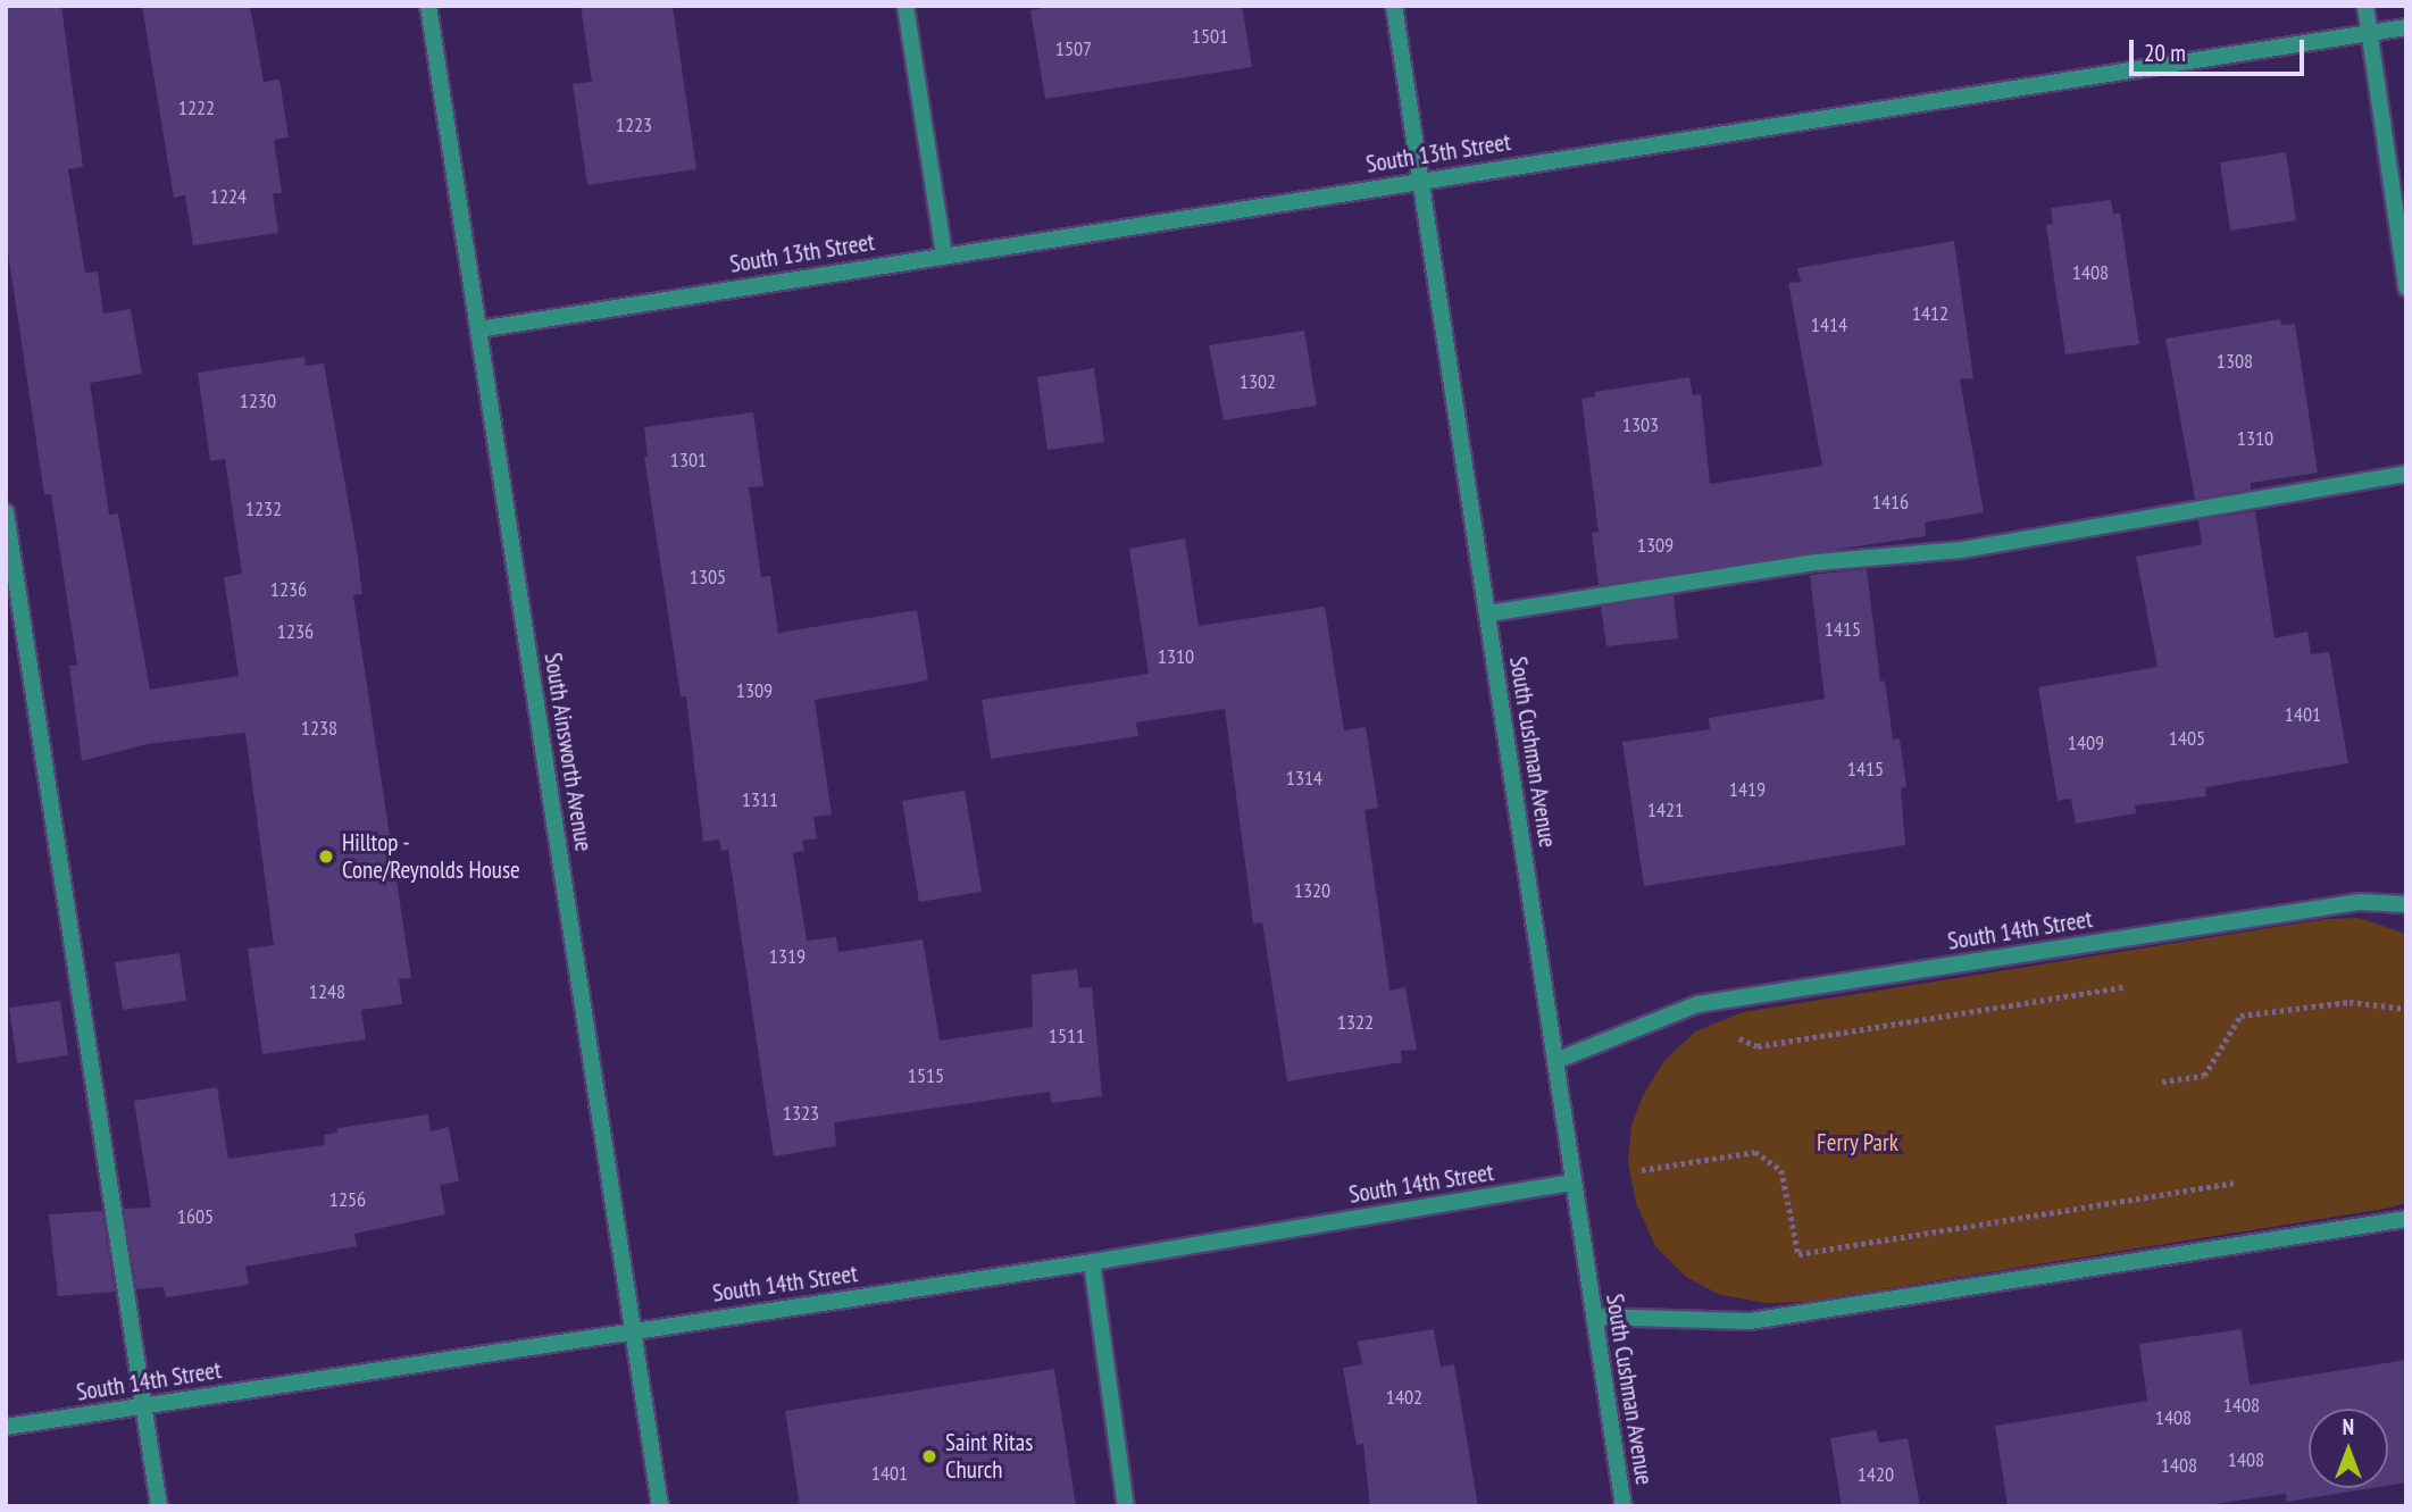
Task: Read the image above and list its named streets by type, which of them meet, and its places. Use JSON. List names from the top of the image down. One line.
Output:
{"streets":{"street":["South 13th Street","South Ainsworth Avenue","South Cushman Avenue","South 14th Street"]},"crossings":[["South 13th Street","South Ainsworth Avenue"],["South 13th Street","South Cushman Avenue"],["South Ainsworth Avenue","South 14th Street"],["South Cushman Avenue","South 14th Street"]],"parks":["Ferry Park"],"places":["Hilltop - Cone/Reynolds House","Saint Ritas Church"],"house_numbers":["1501","1507","1222","1223","1224","1408","1412","1414","1308","1302","1230","1303","1310","1301","1416","1232","1309","1305","1236","1415","1236","1310","1309","1401","1238","1405","1409","1415","1314","1419","1311","1421","1320","1319","1248","1322","1511","1515","1323","1256","1605","1402","1408","1408","1408","1408","1401","1420"],"scale_bar":"20 m","north":"top"}
